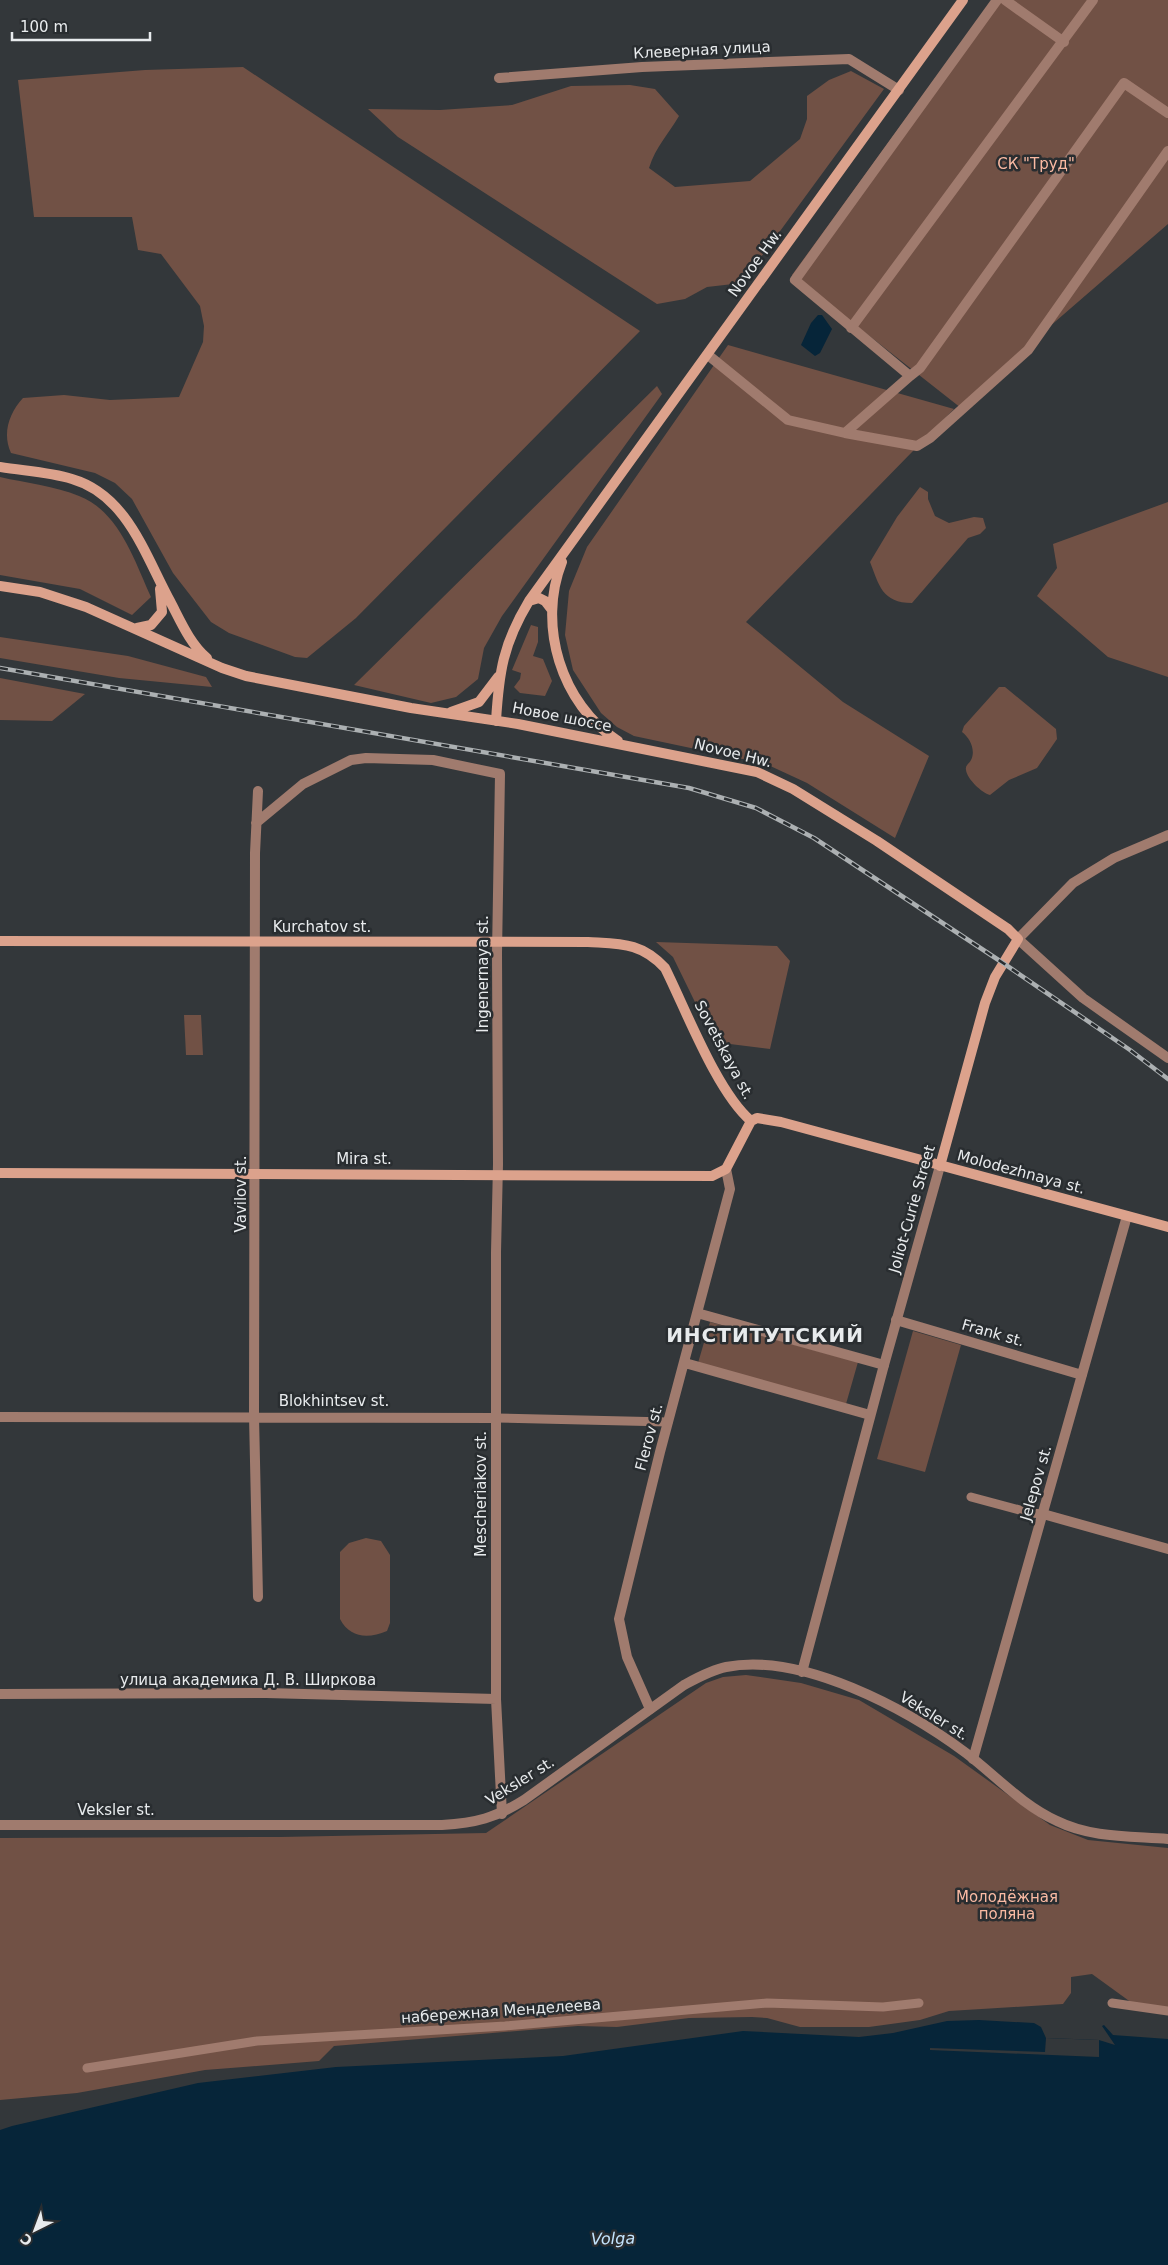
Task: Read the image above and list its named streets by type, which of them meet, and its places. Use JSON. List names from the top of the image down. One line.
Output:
{"streets":{"main road":["Novoe Hw.","Новое шоссе","Kurchatov st.","Sovetskaya st.","Mira st.","Molodezhnaya st.","Joliot-Curie Street"],"street":["Клеверная улица","Ingenernaya st.","Vavilov st.","Frank st.","Blokhintsev st.","Flerov st.","Jelepov st.","Mescheriakov st.","улица академика Д. В. Ширкова","Veksler st.","набережная Менделеева"]},"crossings":[["Клеверная улица","Novoe Hw."],["Novoe Hw.","Новое шоссе"],["Novoe Hw.","Joliot-Curie Street"],["Kurchatov st.","Ingenernaya st."],["Kurchatov st.","Sovetskaya st."],["Kurchatov st.","Vavilov st."],["Ingenernaya st.","Mira st."],["Ingenernaya st.","Vavilov st."],["Ingenernaya st.","Mescheriakov st."],["Sovetskaya st.","Mira st."],["Sovetskaya st.","Molodezhnaya st."],["Sovetskaya st.","Flerov st."],["Mira st.","Vavilov st."],["Mira st.","Flerov st."],["Mira st.","Mescheriakov st."],["Molodezhnaya st.","Joliot-Curie Street"],["Molodezhnaya st.","Jelepov st."],["Vavilov st.","Blokhintsev st."],["Joliot-Curie Street","Frank st."],["Joliot-Curie Street","Veksler st."],["Frank st.","Jelepov st."],["Blokhintsev st.","Flerov st."],["Blokhintsev st.","Mescheriakov st."],["Flerov st.","Veksler st."],["Jelepov st.","Veksler st."],["Mescheriakov st.","улица академика Д. В. Ширкова"],["Mescheriakov st.","Veksler st."]],"districts":["ИНСТИТУТСКИЙ"],"water":["Volga"],"parks":["СК \"Труд\"","Молодёжная поляна"],"scale_bar":"100 m","north":"bottom left"}
